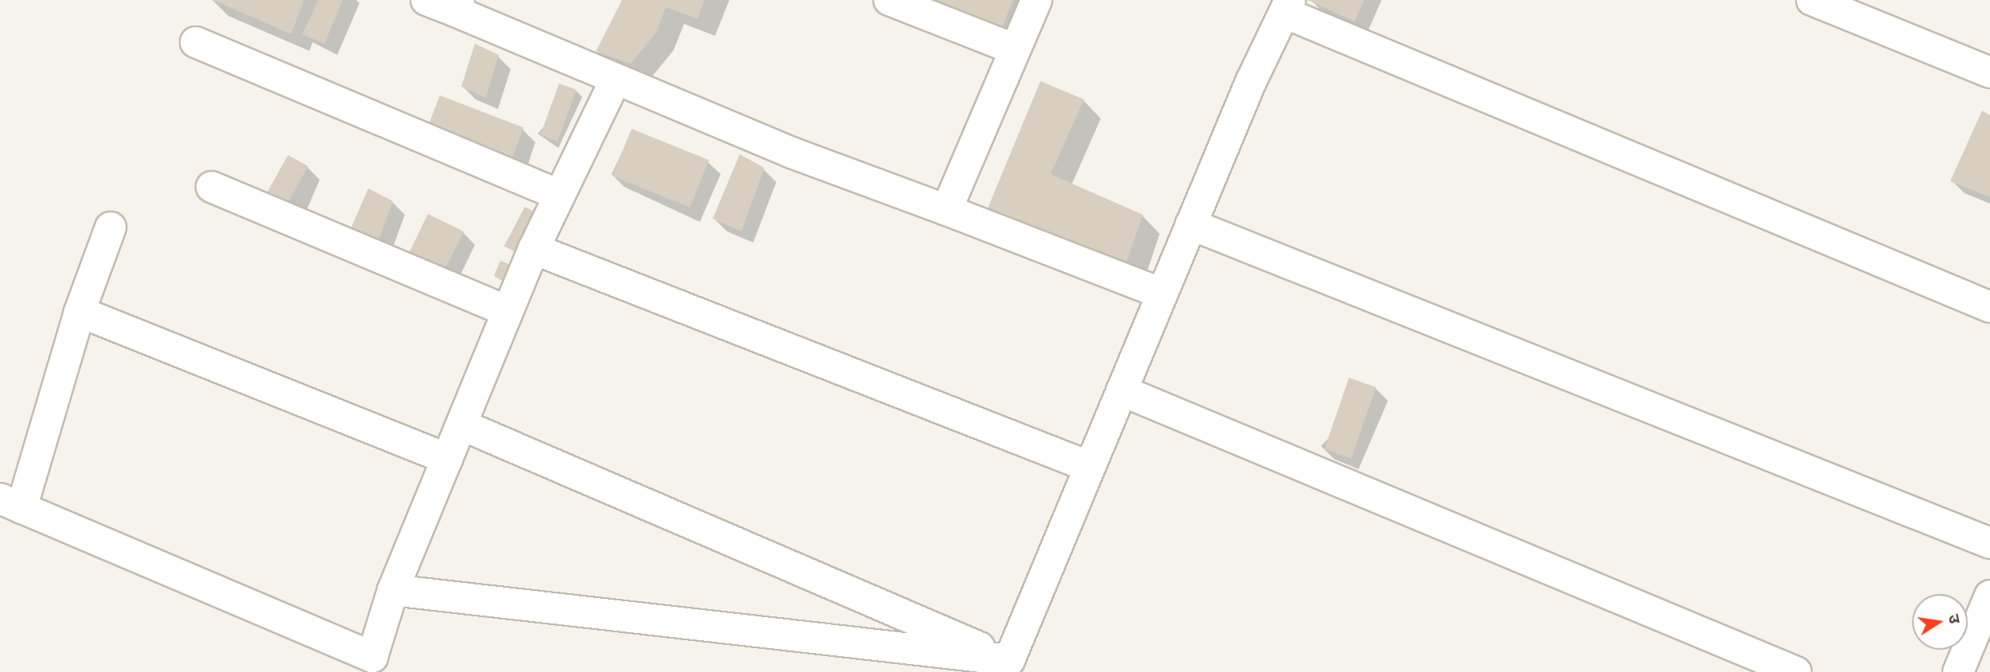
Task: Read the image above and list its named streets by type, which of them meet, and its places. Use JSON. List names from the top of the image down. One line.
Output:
{"north":"right"}
